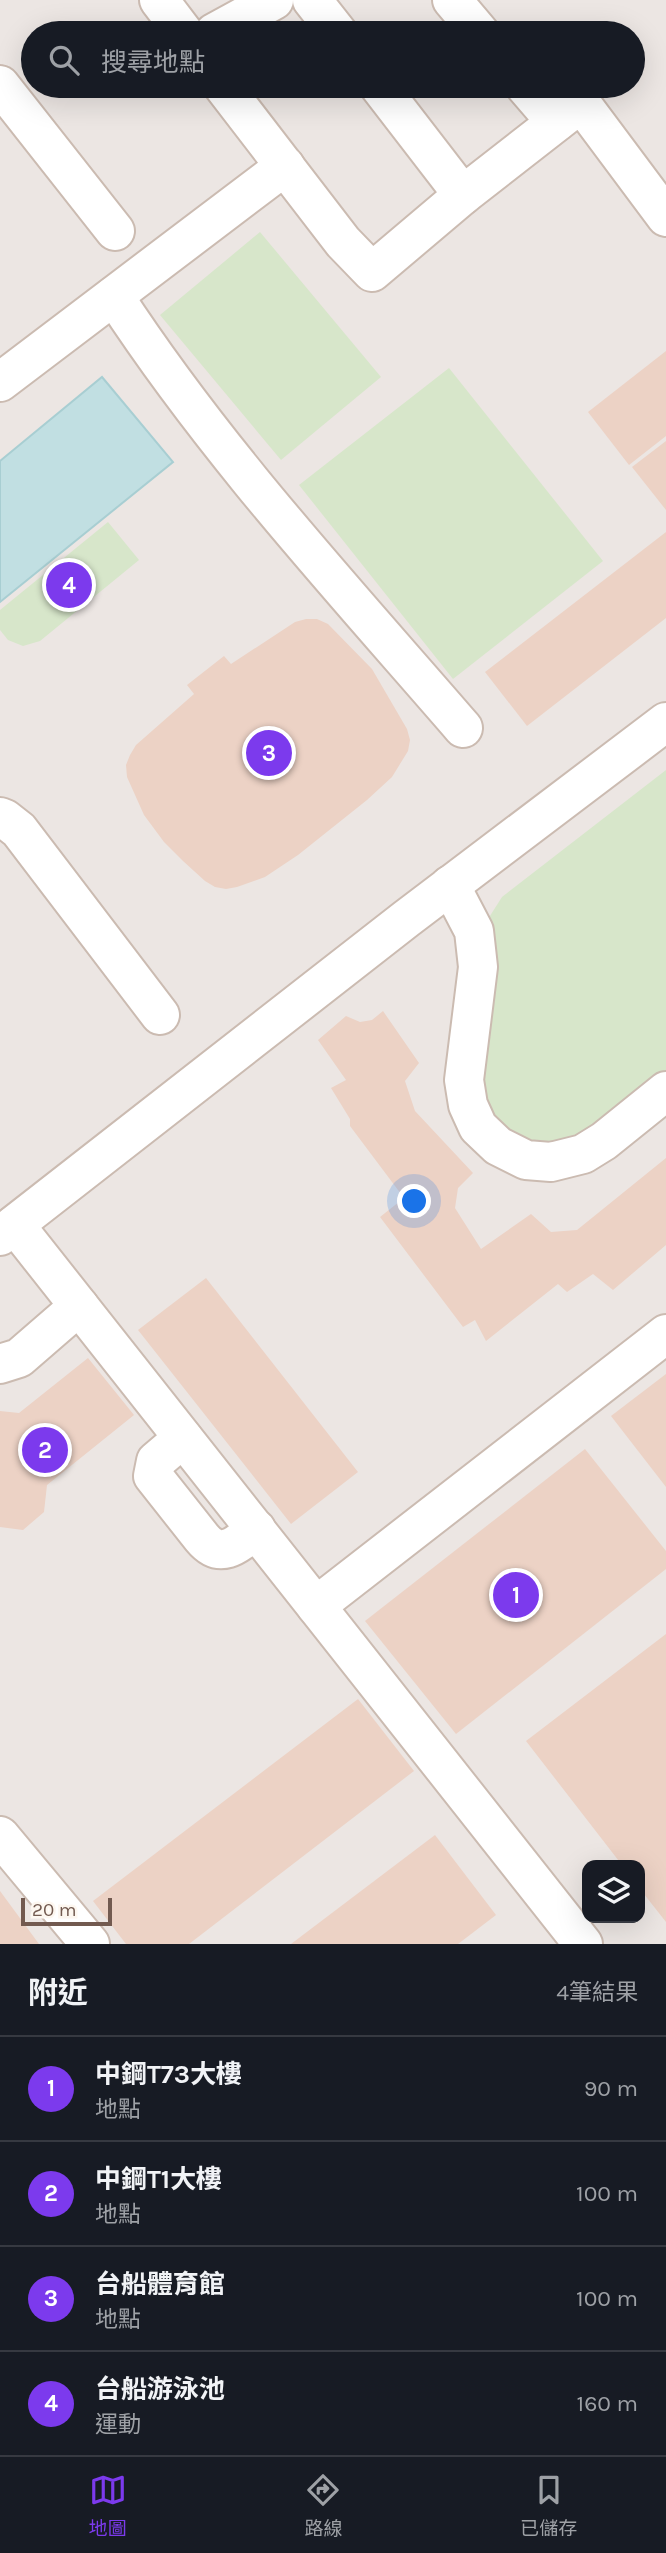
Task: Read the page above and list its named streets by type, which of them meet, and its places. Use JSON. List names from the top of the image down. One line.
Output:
{"scale_bar":"20 m","page":{"search":"搜尋地點","pins":["4","3","2","1"],"scale":"20 m","heading":["附近","4筆結果"],"list":[{"mark":"1","name":"中鋼T73大樓","note":"地點","value":"90 m"},{"mark":"2","name":"中鋼T1大樓","note":"地點","value":"100 m"},{"mark":"3","name":"台船體育館","note":"地點","value":"100 m"},{"mark":"4","name":"台船游泳池","note":"運動","value":"160 m"}],"nav":["地圖","路線","已儲存"]}}
